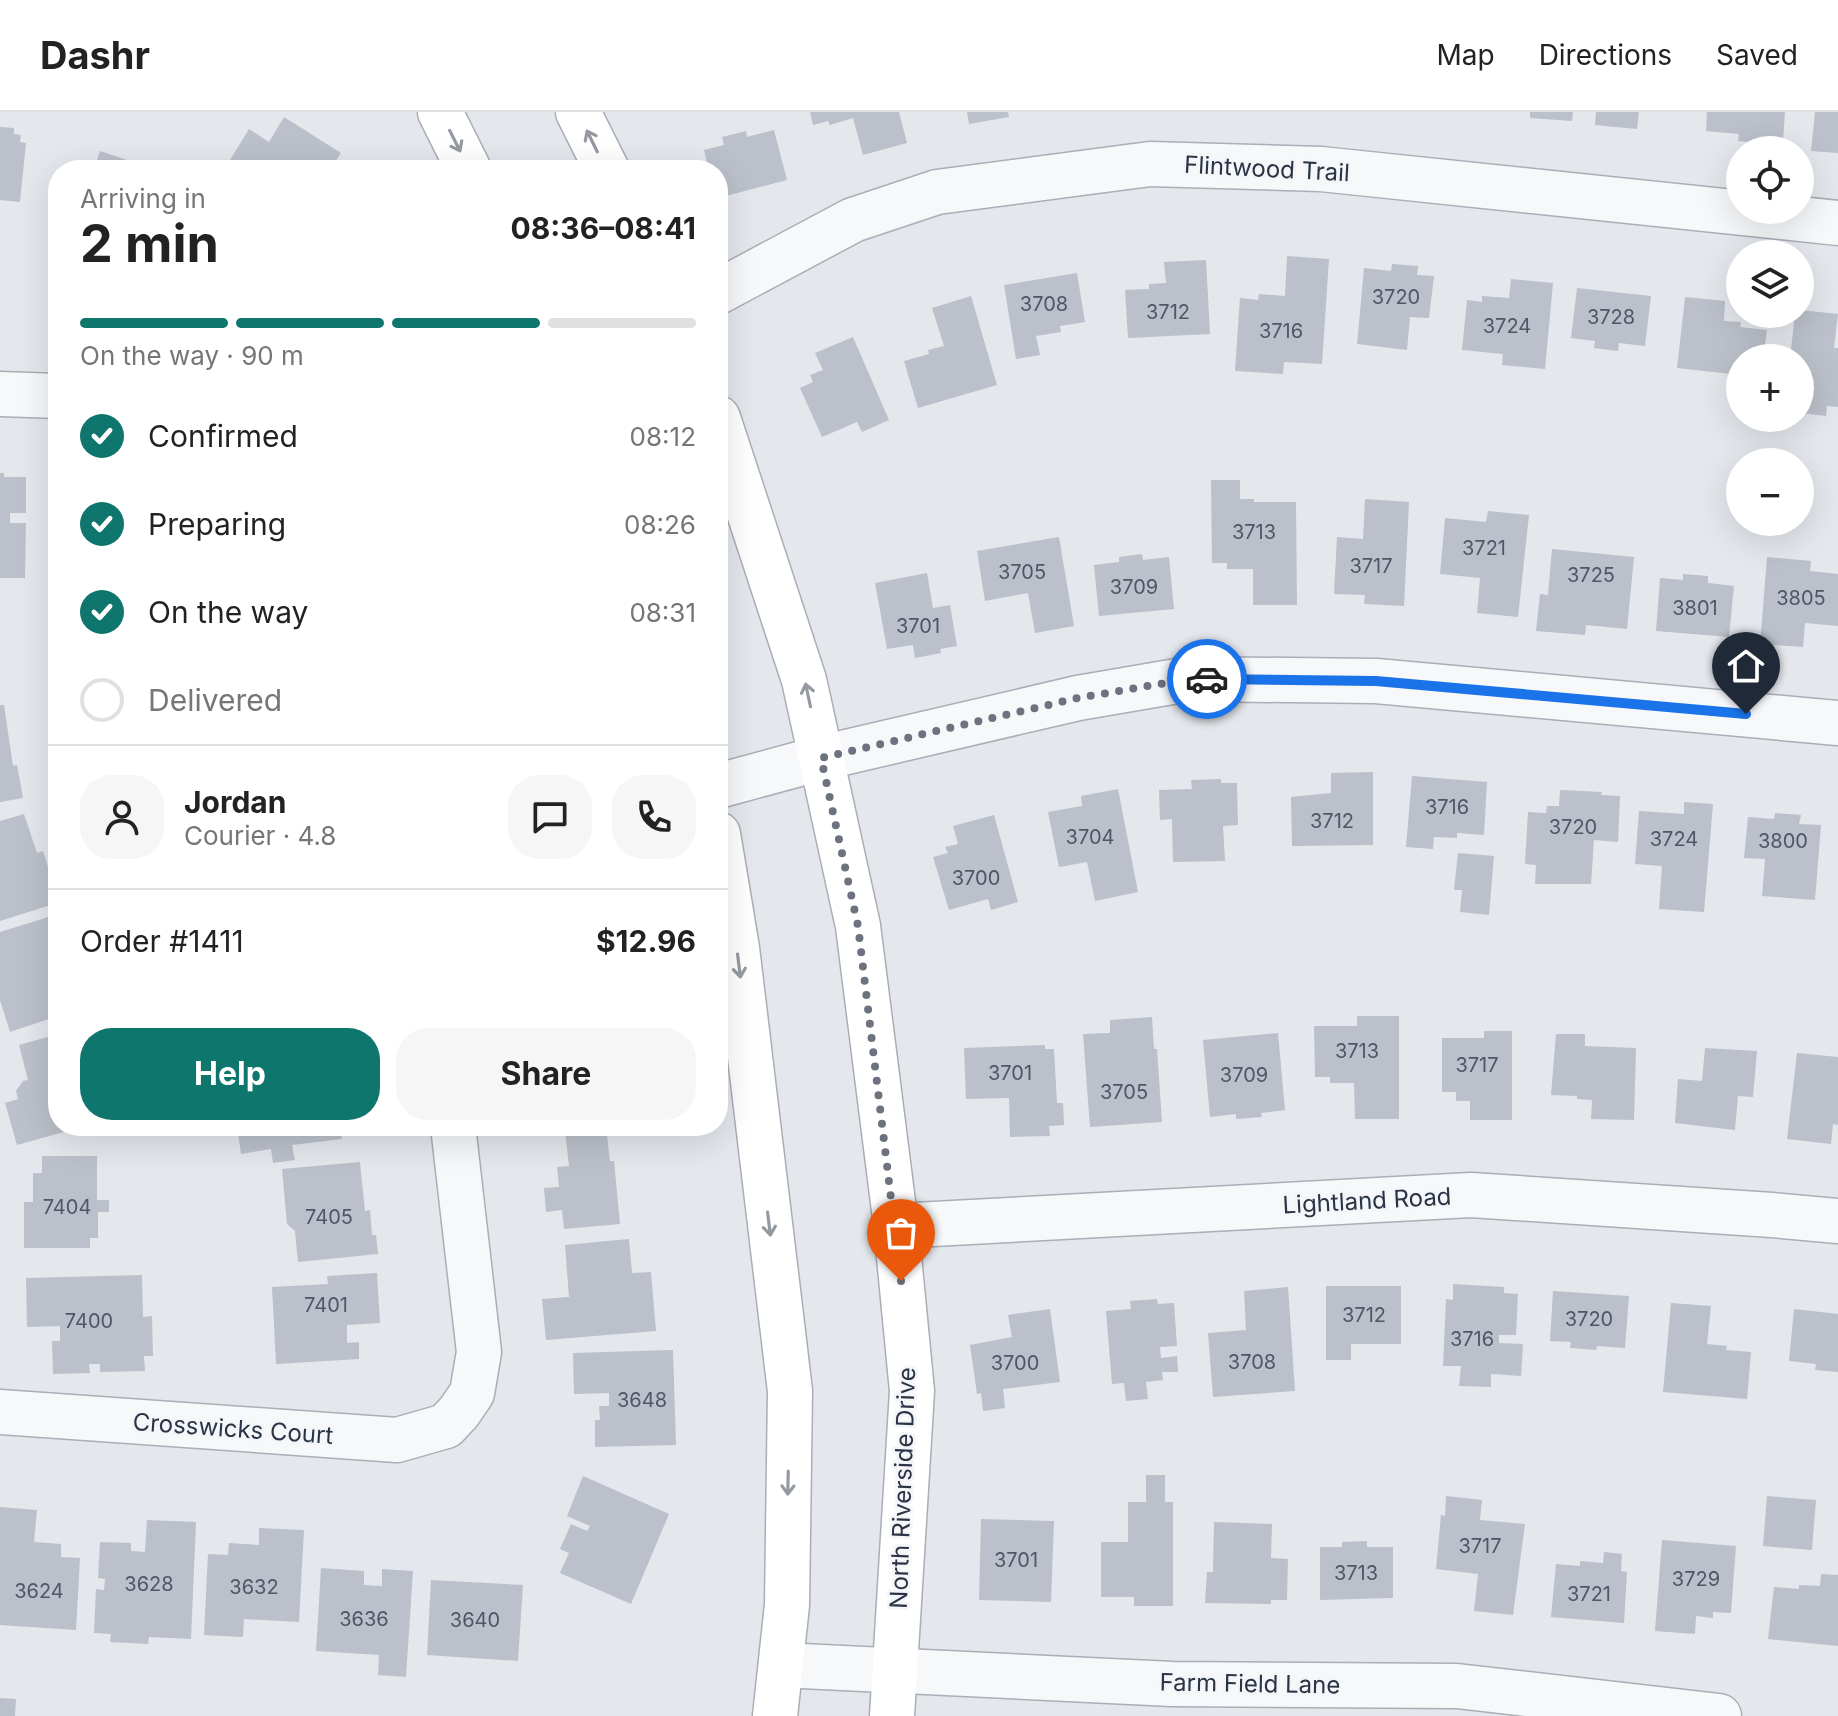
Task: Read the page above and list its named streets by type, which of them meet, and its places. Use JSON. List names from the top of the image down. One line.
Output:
{"streets":{"main road":["North Riverside Drive"],"street":["Flintwood Trail","Lightland Road","Crosswicks Court","Farm Field Lane"]},"crossings":[["Lightland Road","North Riverside Drive"],["North Riverside Drive","Farm Field Lane"]],"house_numbers":["3720","3708","3712","3728","3724","3716","3713","3721","3717","3705","3725","3709","3805","3801","3701","3716","3712","3720","3704","3724","3800","3700","3713","3717","3701","3709","3705","7404","7405","7401","3712","3720","7400","3716","3708","3700","3648","3717","3701","3713","3729","3628","3632","3624","3721","3636","3640"],"page":{"header":"Dashr","nav":["Map","Directions","Saved"],"map_buttons":["+","−"],"heading":["2 min","Arriving in","08:36–08:41"],"panel":["Jordan","Courier · 4.8","Order #1411","$12.96"],"bar":"On the way · 90 m","list":[["Confirmed","08:12"],["Preparing","08:26"],["On the way","08:31"],"Delivered"],"buttons":["Help","Share"]}}
